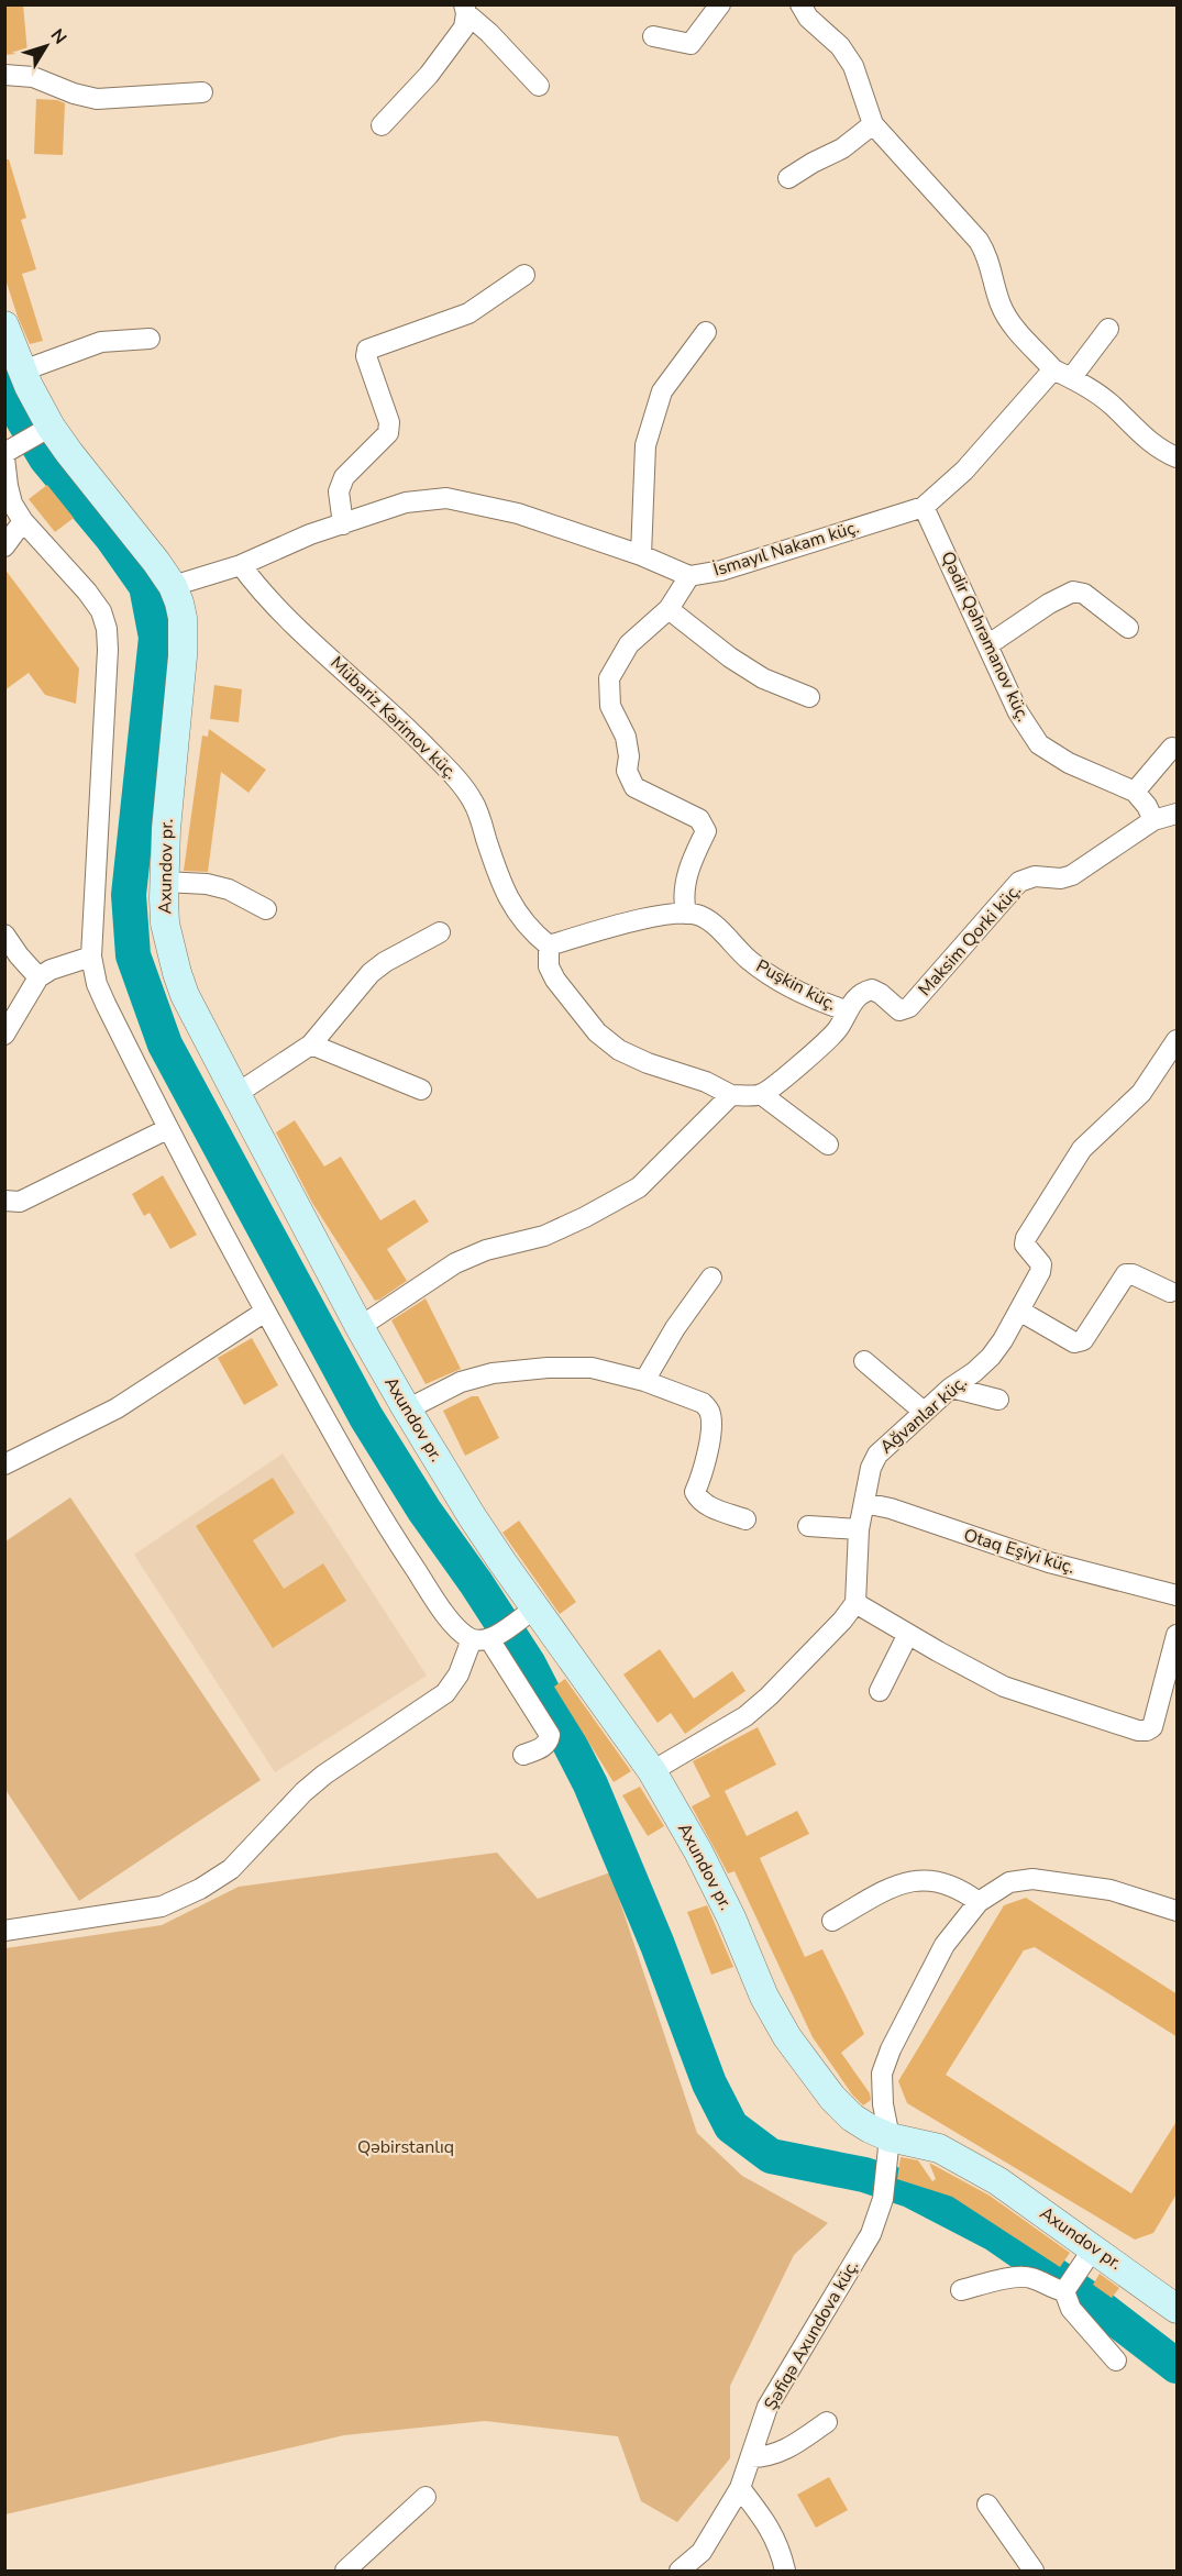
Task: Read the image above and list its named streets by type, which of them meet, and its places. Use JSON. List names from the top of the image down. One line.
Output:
{"streets":{"street":["İsmayıl Nakam küç.","Qədir Qəhrəmanov küç.","Mübariz Kərimov küç.","Axundov pr.","Maksim Qorki küç.","Puşkin küç.","Ağvanlar küç.","Otaq Eşiyi küç.","Şəfiqə Axundova küç."]},"crossings":[["İsmayıl Nakam küç.","Qədir Qəhrəmanov küç."],["İsmayıl Nakam küç.","Mübariz Kərimov küç."],["İsmayıl Nakam küç.","Axundov pr."],["Mübariz Kərimov küç.","Puşkin küç."],["Axundov pr.","Şəfiqə Axundova küç."],["Maksim Qorki küç.","Puşkin küç."],["Ağvanlar küç.","Otaq Eşiyi küç."]],"parks":["Qəbirstanlıq"],"north":"top right"}
